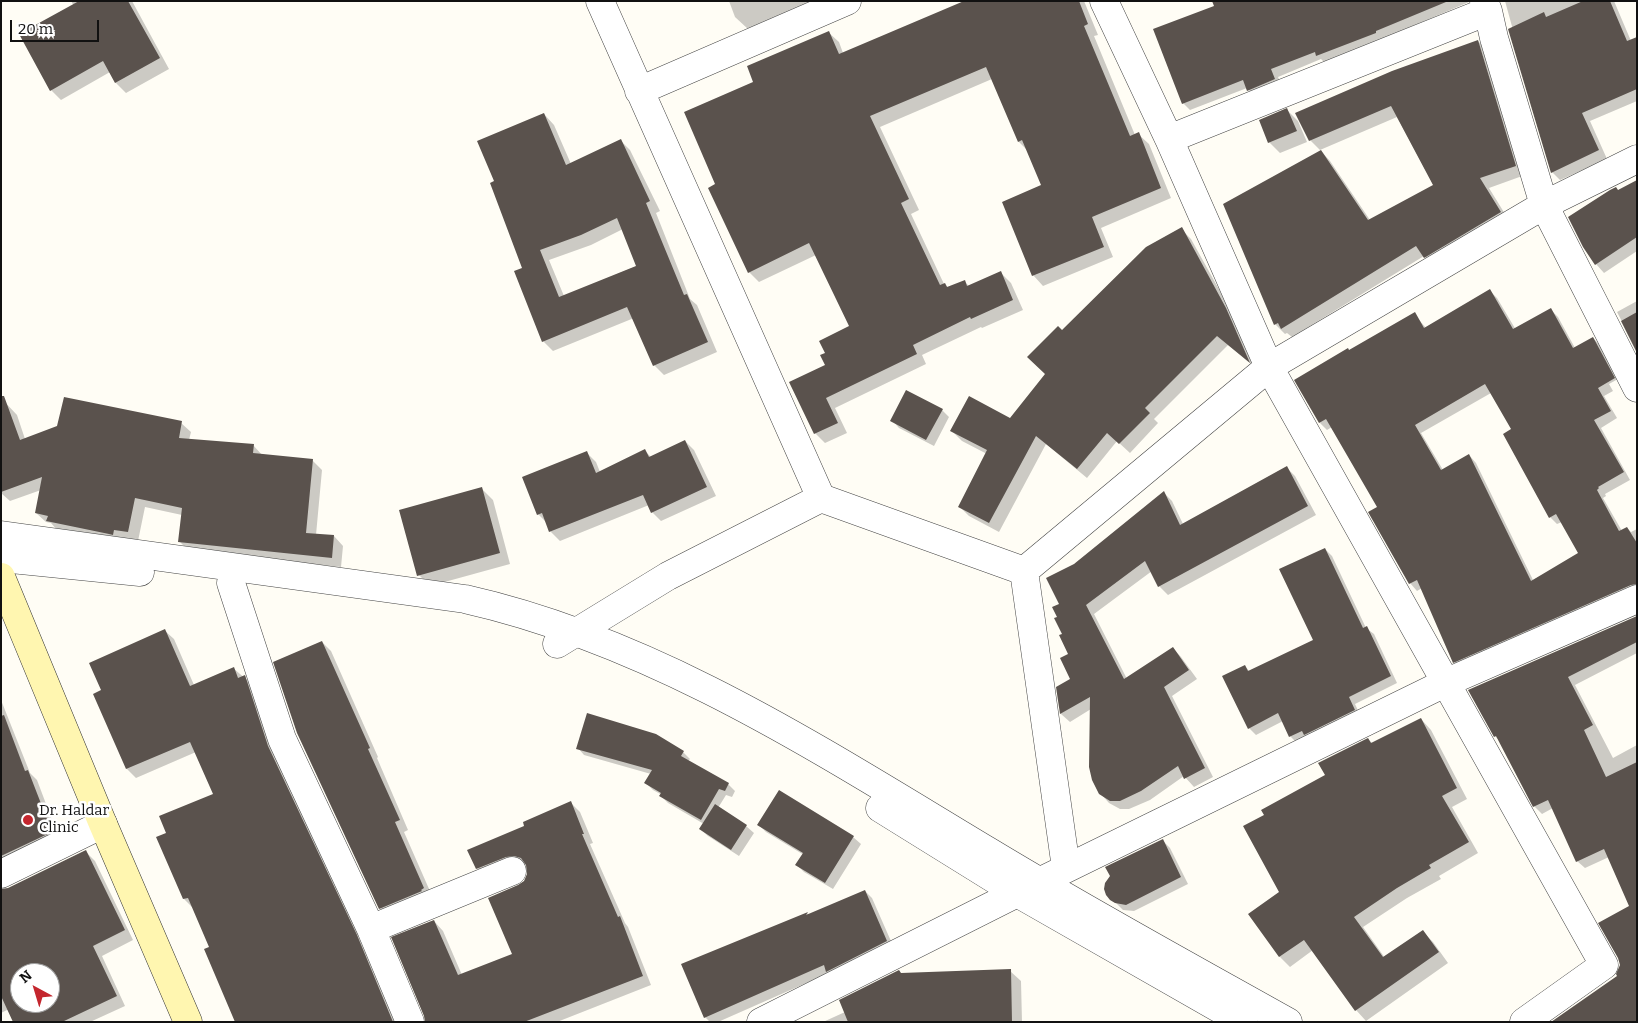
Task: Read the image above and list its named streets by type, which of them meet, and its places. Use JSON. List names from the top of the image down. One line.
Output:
{"places":["Dr. Haldar Clinic"],"scale_bar":"20 m","north":"top left"}
